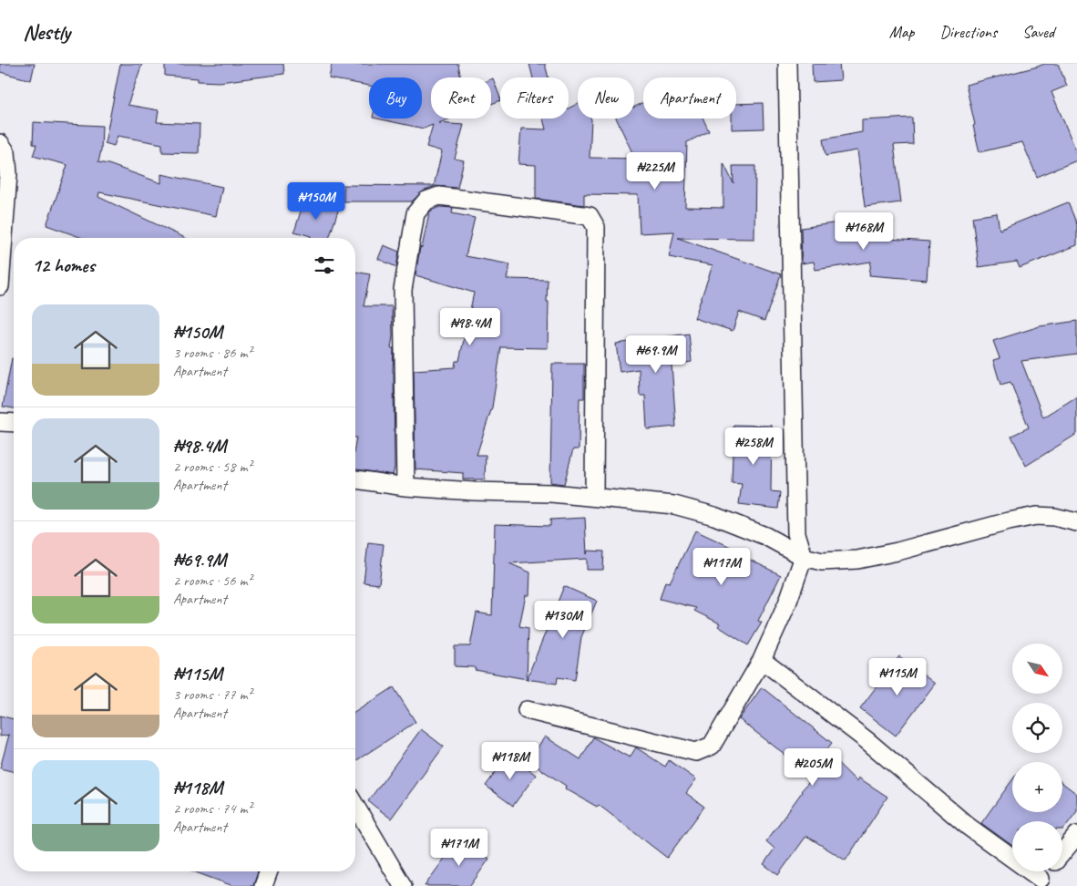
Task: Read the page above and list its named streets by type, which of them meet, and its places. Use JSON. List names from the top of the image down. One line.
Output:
{"north":"bottom right","page":{"header":"Nestly","nav":["Map","Directions","Saved"],"chip":["Buy","Rent","Filters","New","Apartment"],"price":["₦225M","₦150M","₦168M","₦98.4M","₦69.9M","₦258M","₦117M","₦130M","₦115M","₦118M","₦205M","₦171M"],"heading":"12 homes","list":[{"name":"₦150M","note":"3 rooms · 86 m² · Apartment"},{"name":"₦98.4M","note":"2 rooms · 58 m² · Apartment"},{"name":"₦69.9M","note":"2 rooms · 56 m² · Apartment"},{"name":"₦115M","note":"3 rooms · 77 m² · Apartment"},{"name":"₦118M","note":"2 rooms · 74 m² · Apartment"}],"map_buttons":["+","−"]}}
